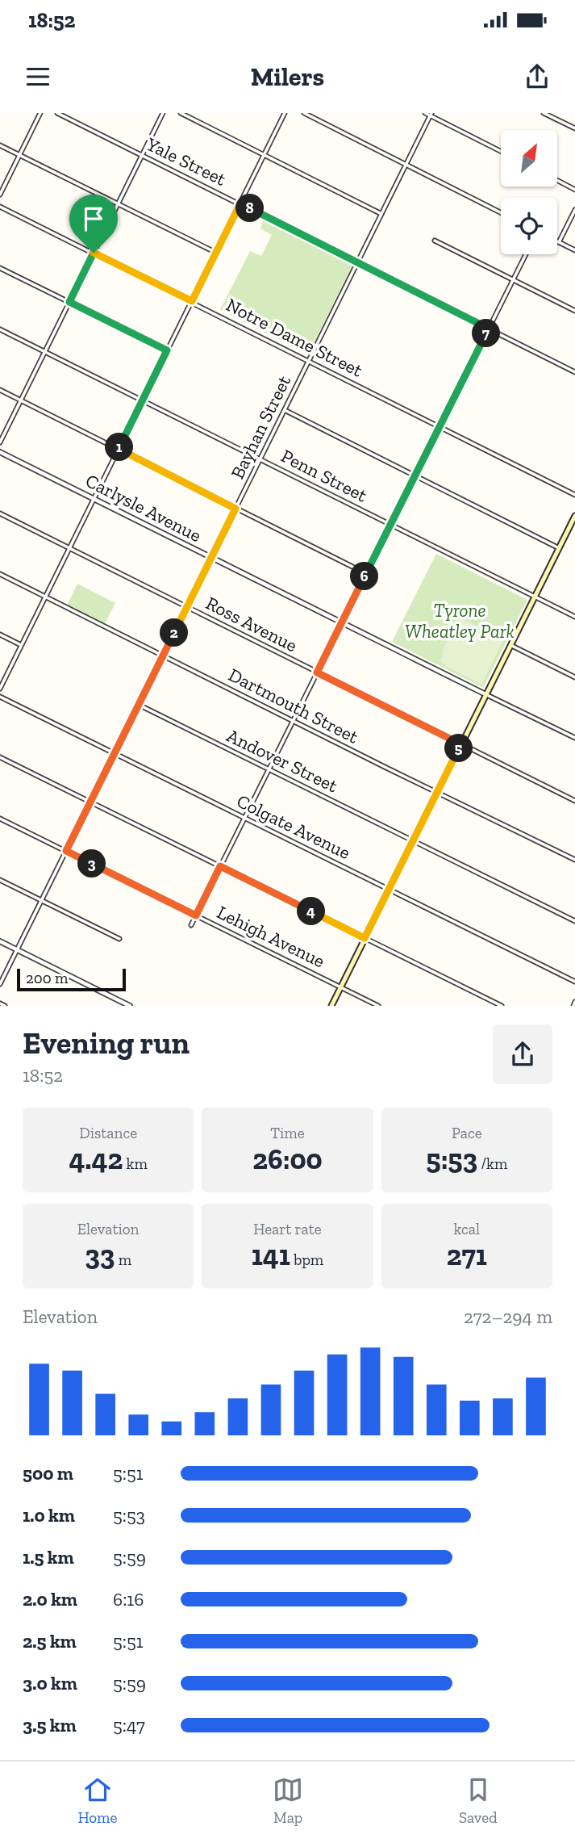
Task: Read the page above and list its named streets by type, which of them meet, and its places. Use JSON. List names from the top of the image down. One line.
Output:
{"streets":{"street":["Yale Street","Notre Dame Street","Bayhan Street","Penn Street","Carlysle Avenue","Ross Avenue","Dartmouth Street","Andover Street","Colgate Avenue","Lehigh Avenue"]},"crossings":[["Yale Street","Bayhan Street"],["Notre Dame Street","Bayhan Street"],["Bayhan Street","Penn Street"],["Bayhan Street","Carlysle Avenue"],["Bayhan Street","Ross Avenue"],["Bayhan Street","Dartmouth Street"],["Bayhan Street","Andover Street"],["Bayhan Street","Colgate Avenue"],["Bayhan Street","Lehigh Avenue"]],"parks":["Tyrone Wheatley Park"],"scale_bar":"200 m","north":"top right","page":{"status":"18:52","header":"Milers","pins":["8","7","1","6","2","5","3","4"],"scale":"200 m","heading":["Evening run","18:52"],"stats":[["Distance","4.42 km"],["Time","26:00"],["Pace","5:53 /km"],["Elevation","33 m"],["Heart rate","141 bpm"],["kcal","271"]],"chart":["Elevation","272–294 m"],"list":[{"name":"500 m","note":"5:51"},{"name":"1.0 km","note":"5:53"},{"name":"1.5 km","note":"5:59"},{"name":"2.0 km","note":"6:16"},{"name":"2.5 km","note":"5:51"},{"name":"3.0 km","note":"5:59"},{"name":"3.5 km","note":"5:47"}],"tabs":["Home","Map","Saved"]}}
